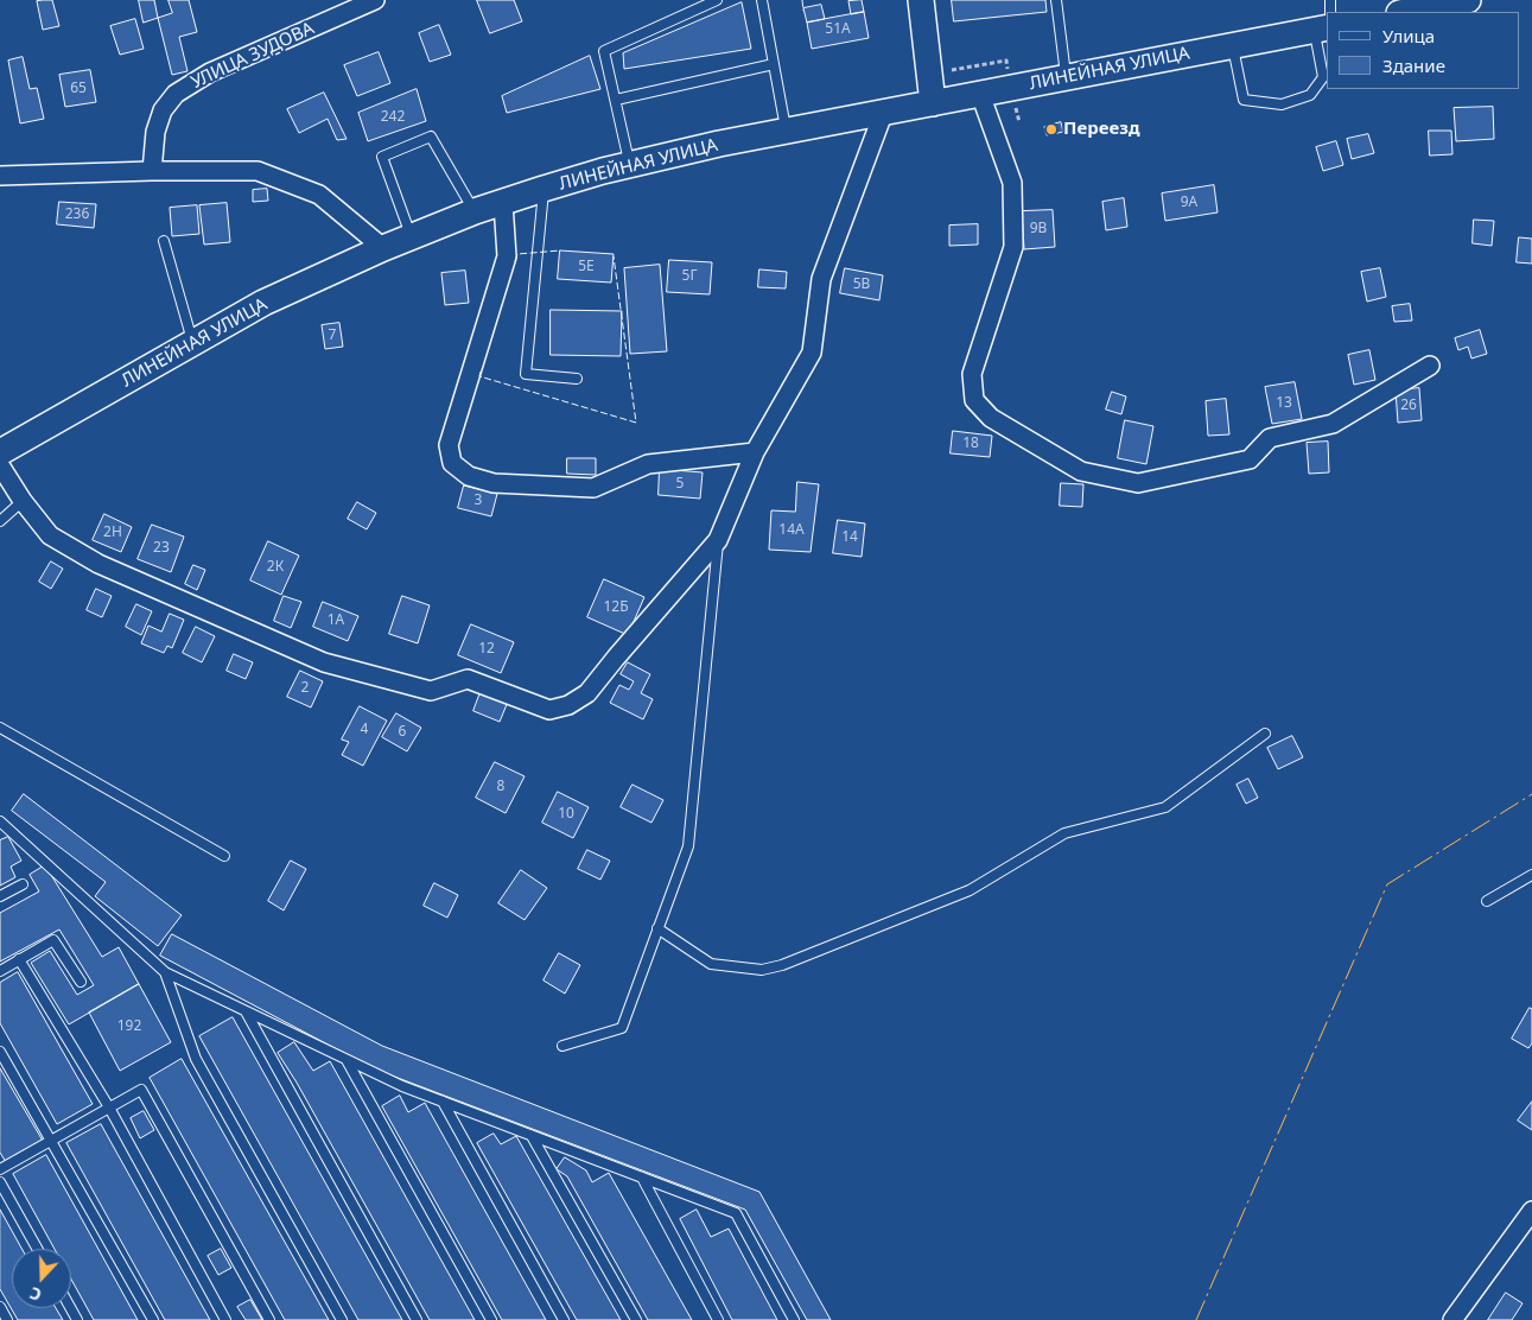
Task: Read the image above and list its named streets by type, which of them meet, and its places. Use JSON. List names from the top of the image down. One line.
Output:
{"streets":{"street":["УЛИЦА ЗУДОВА","ЛИНЕЙНАЯ УЛИЦА"]},"places":["Переезд"],"house_numbers":["51А","65","242","9А","236","9В","5Е","5Г","5В","7","13","26","18","5","3","14А","2Н","14","2З","2К","12Б","1А","12","2","4","6","8","10","192"],"legend":["Улица","Здание"],"north":"bottom"}
